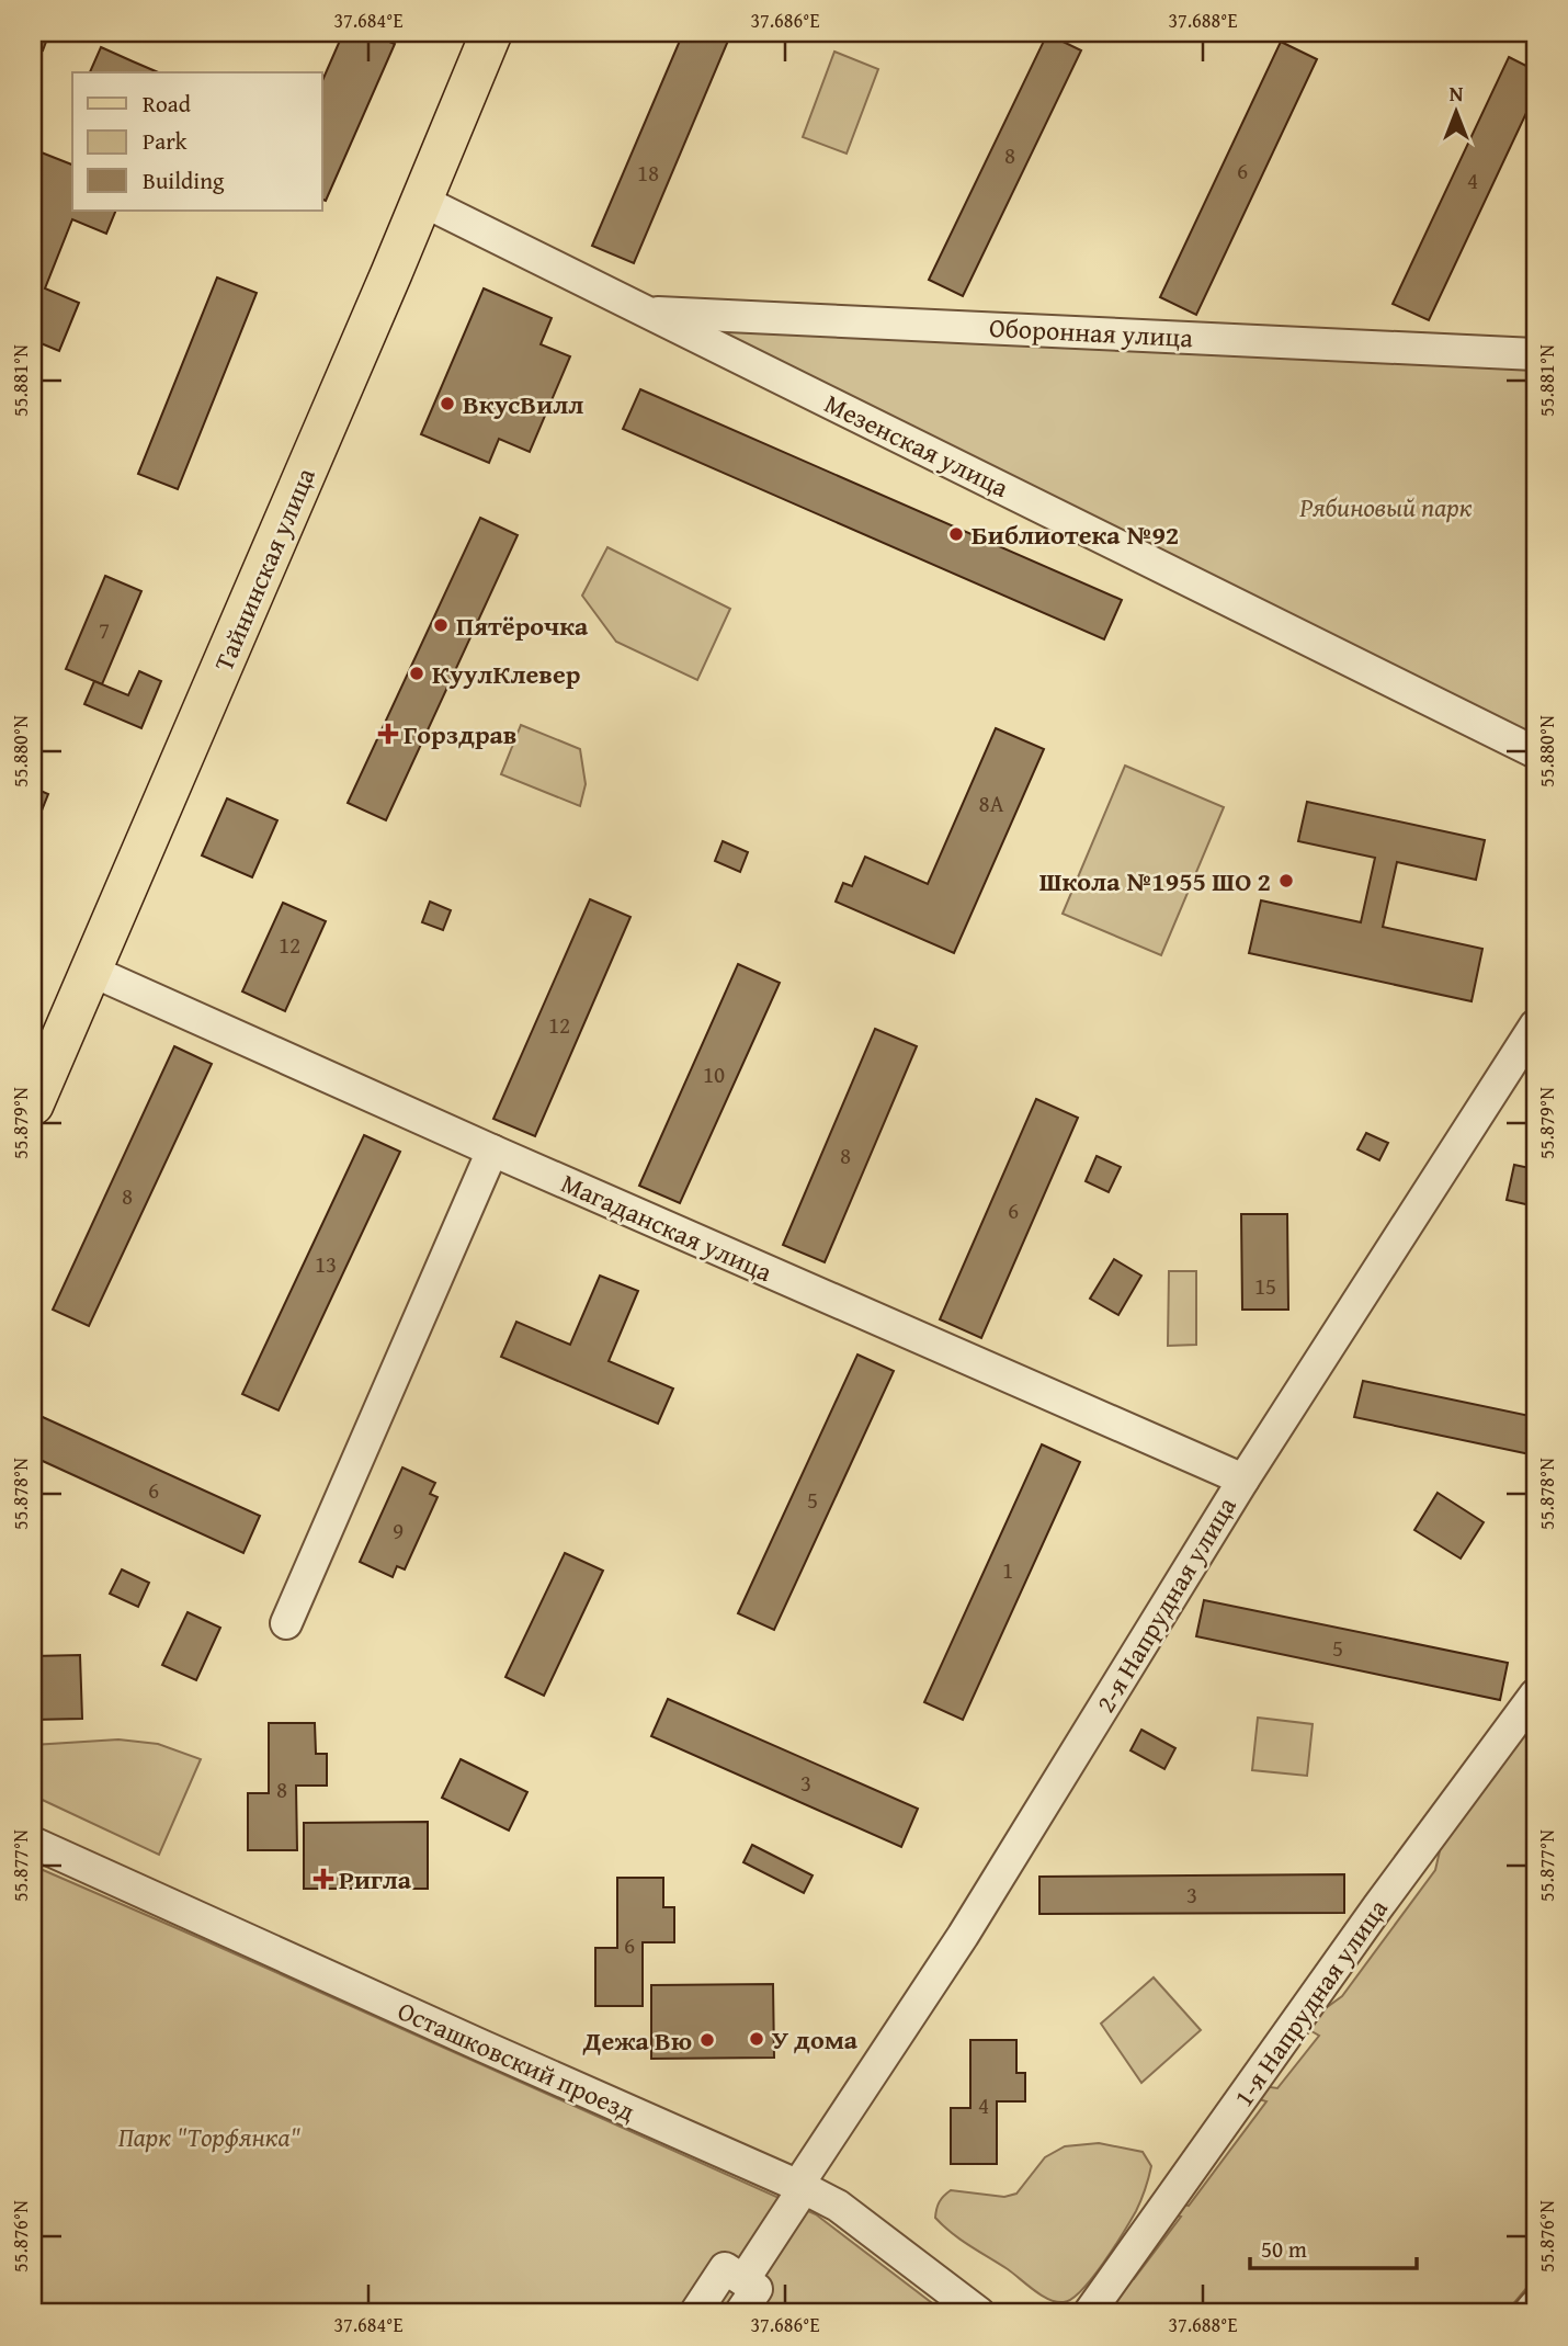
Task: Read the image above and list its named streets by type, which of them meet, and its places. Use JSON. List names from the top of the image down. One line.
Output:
{"streets":{"main road":["Тайнинская улица"],"street":["Оборонная улица","Мезенская улица","Магаданская улица","2-я Напрудная улица","1-я Напрудная улица","Осташковский проезд"]},"crossings":[["Оборонная улица","Мезенская улица"],["Мезенская улица","Тайнинская улица"],["Тайнинская улица","Магаданская улица"],["Магаданская улица","2-я Напрудная улица"],["2-я Напрудная улица","Осташковский проезд"]],"parks":["Рябиновый парк","Парк \"Торфянка\""],"places":{"other":["ВкусВилл","Библиотека №92","Пятёрочка","КуулКлевер","Школа №1955 ШО 2","У дома","Дежа Вю"],"health":["Горздрав","Ригла"]},"house_numbers":["8","6","18","4","7","8А","12","12","10","8","8","6","13","15","6","5","9","1","5","3","8","3","6","4"],"legend":["Road","Park","Building"],"scale_bar":"50 m","north":"top","coordinates":["37.684°E","37.686°E","37.688°E","55.881°N","55.880°N","55.879°N","55.878°N","55.877°N","55.876°N"]}
